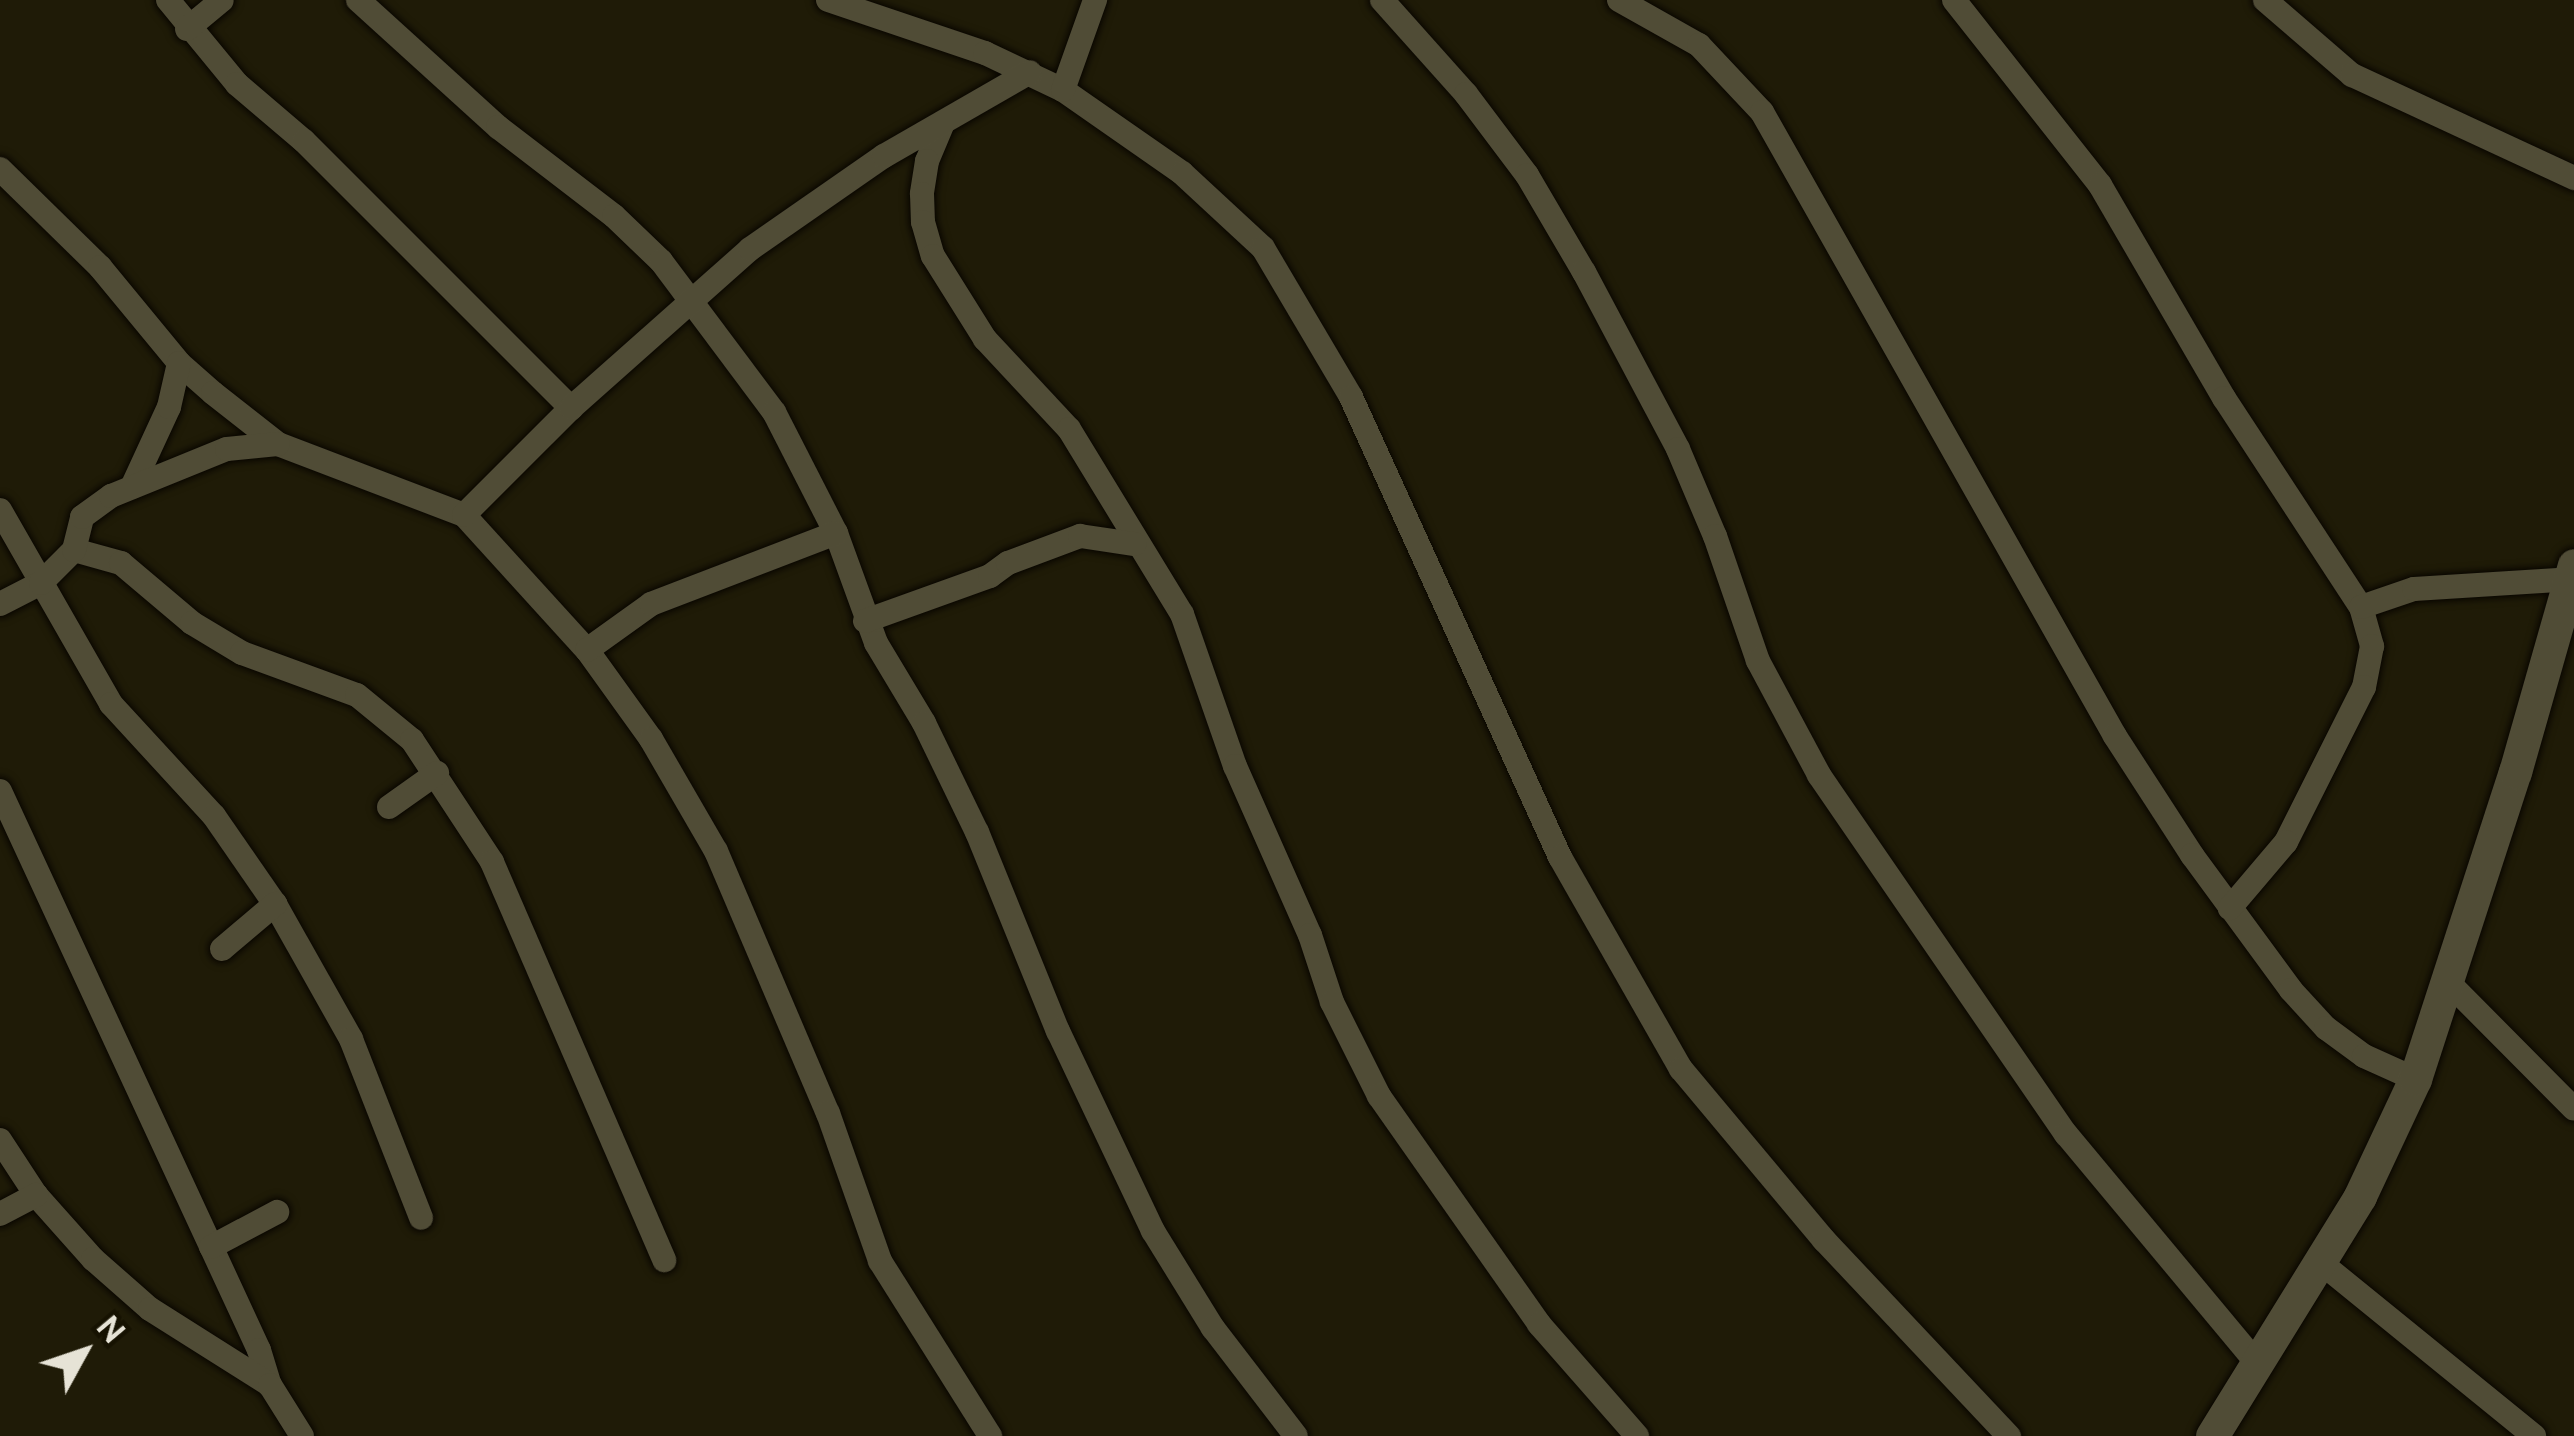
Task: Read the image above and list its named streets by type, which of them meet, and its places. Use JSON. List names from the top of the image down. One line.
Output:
{"north":"top right"}
